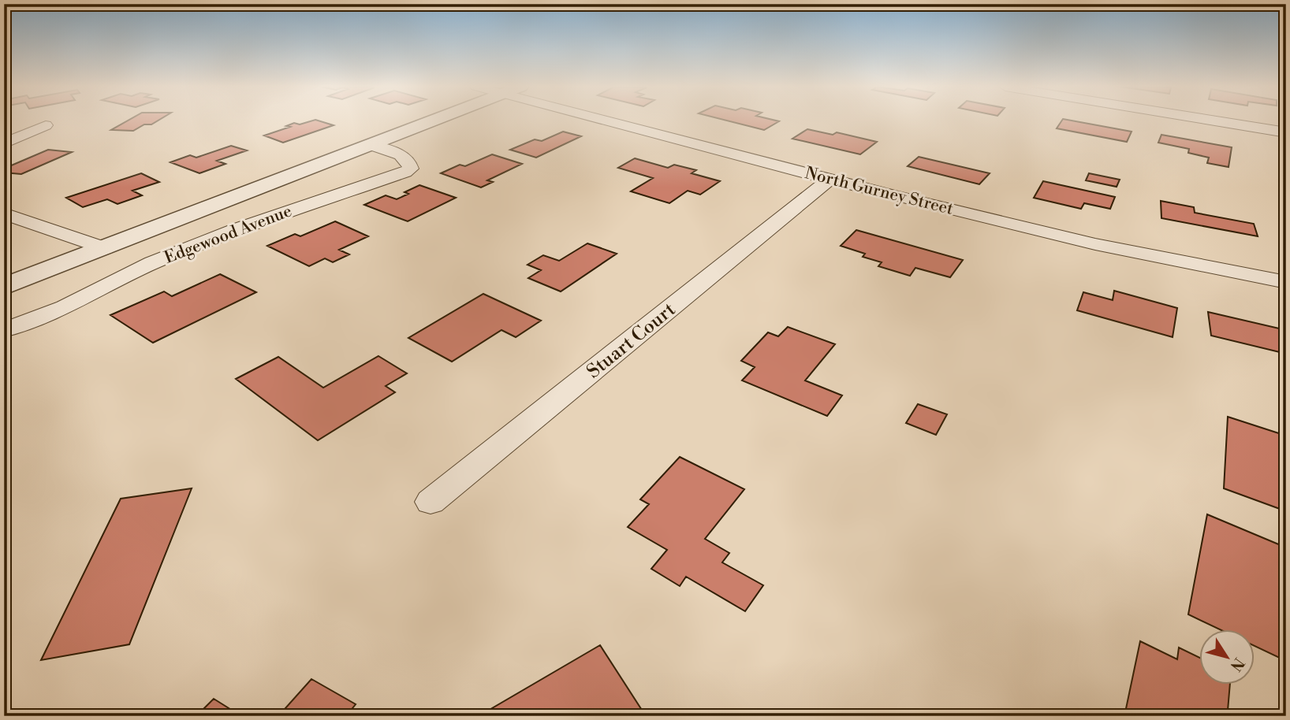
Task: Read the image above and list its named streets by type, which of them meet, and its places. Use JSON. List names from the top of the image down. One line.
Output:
{"streets":{"street":["North Gurney Street","Edgewood Avenue","Stuart Court"]},"crossings":[["North Gurney Street","Stuart Court"]],"north":"bottom right"}
